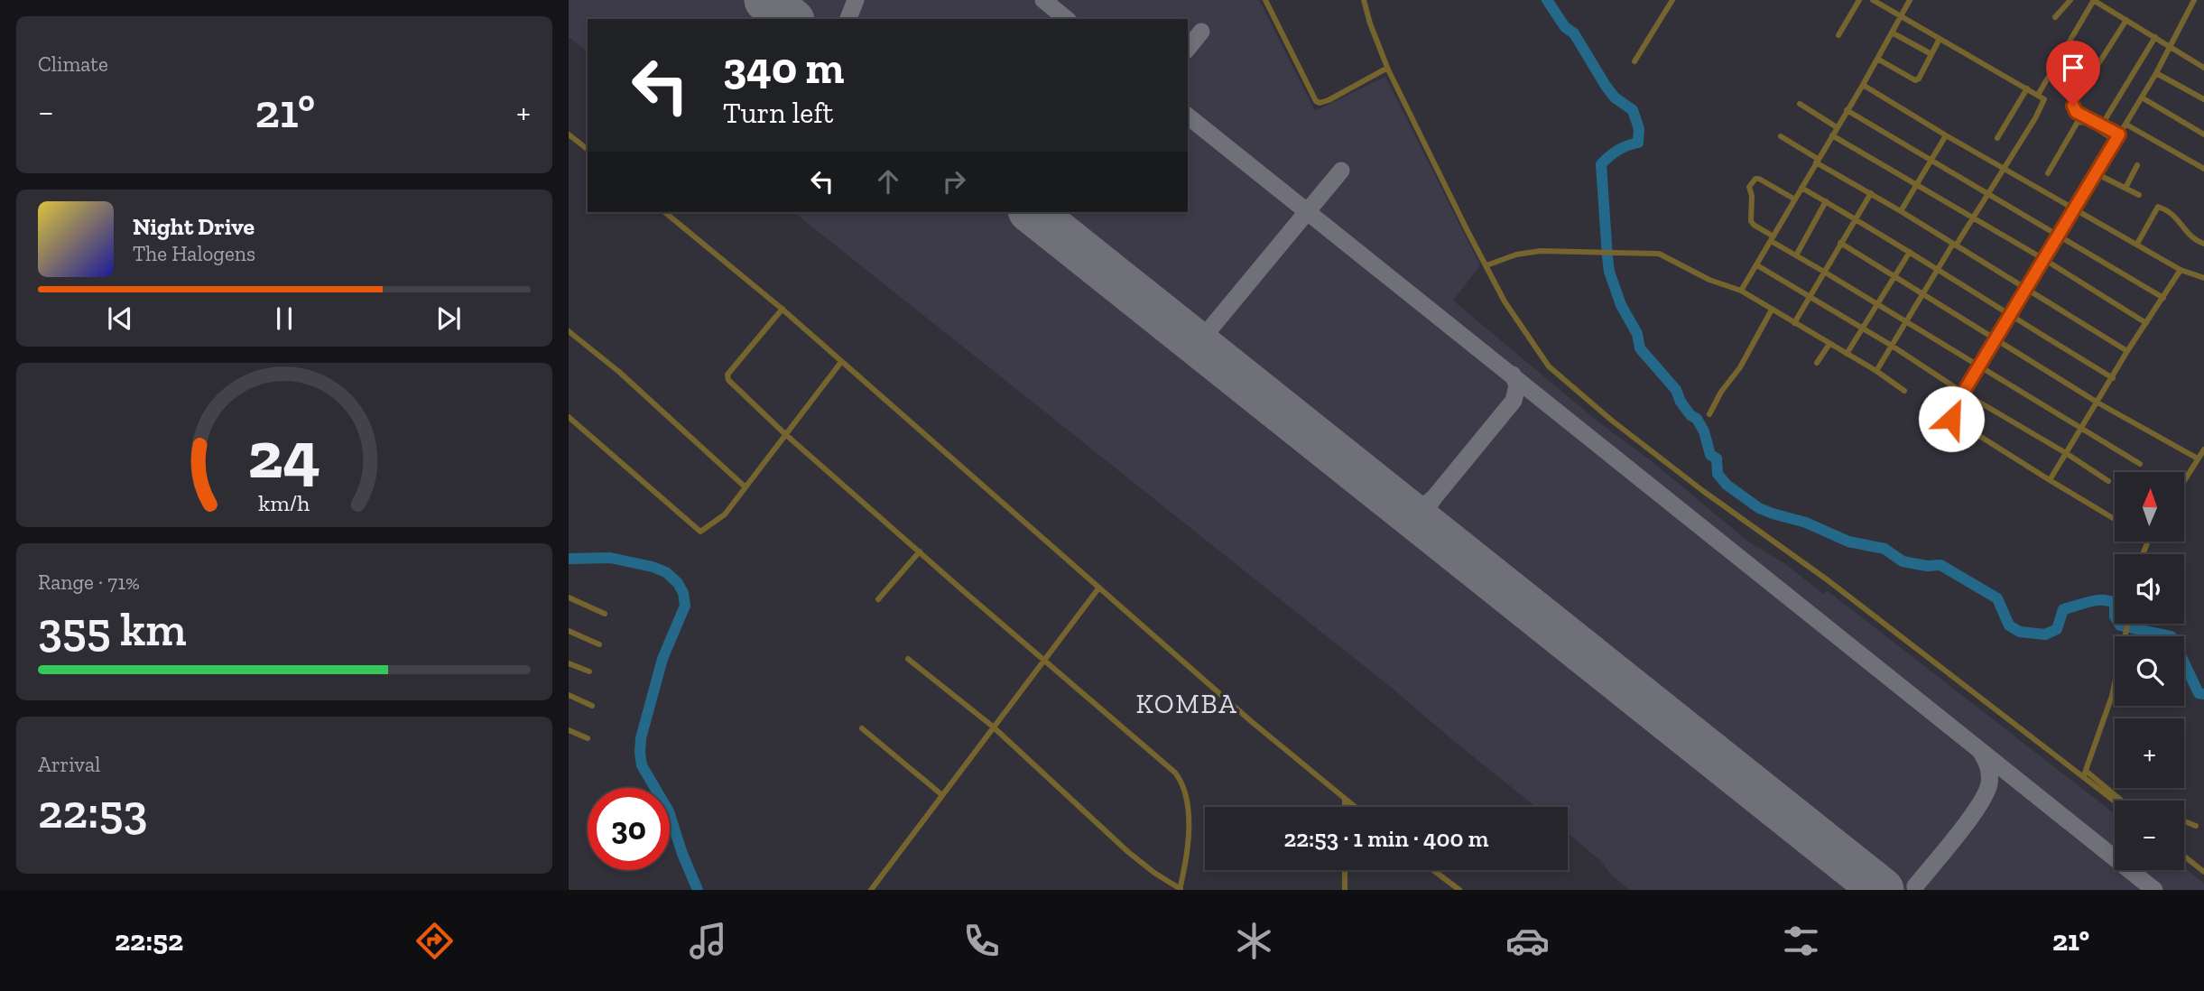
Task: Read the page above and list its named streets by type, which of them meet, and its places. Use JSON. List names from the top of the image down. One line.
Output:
{"districts":["KOMBA"],"north":"top","page":{"tile":["Climate",["Range · 71%","355 km"],["Arrival","22:53"]],"turn":["340 m","Turn left"],"heat":["−","21°","+"],"song":["Night Drive","The Halogens"],"map_buttons":["+","−"],"limit":"30","trip":"22:53 · 1 min · 400 m","tabs":["22:52","21°"],"gauge":["24","km/h"]}}
